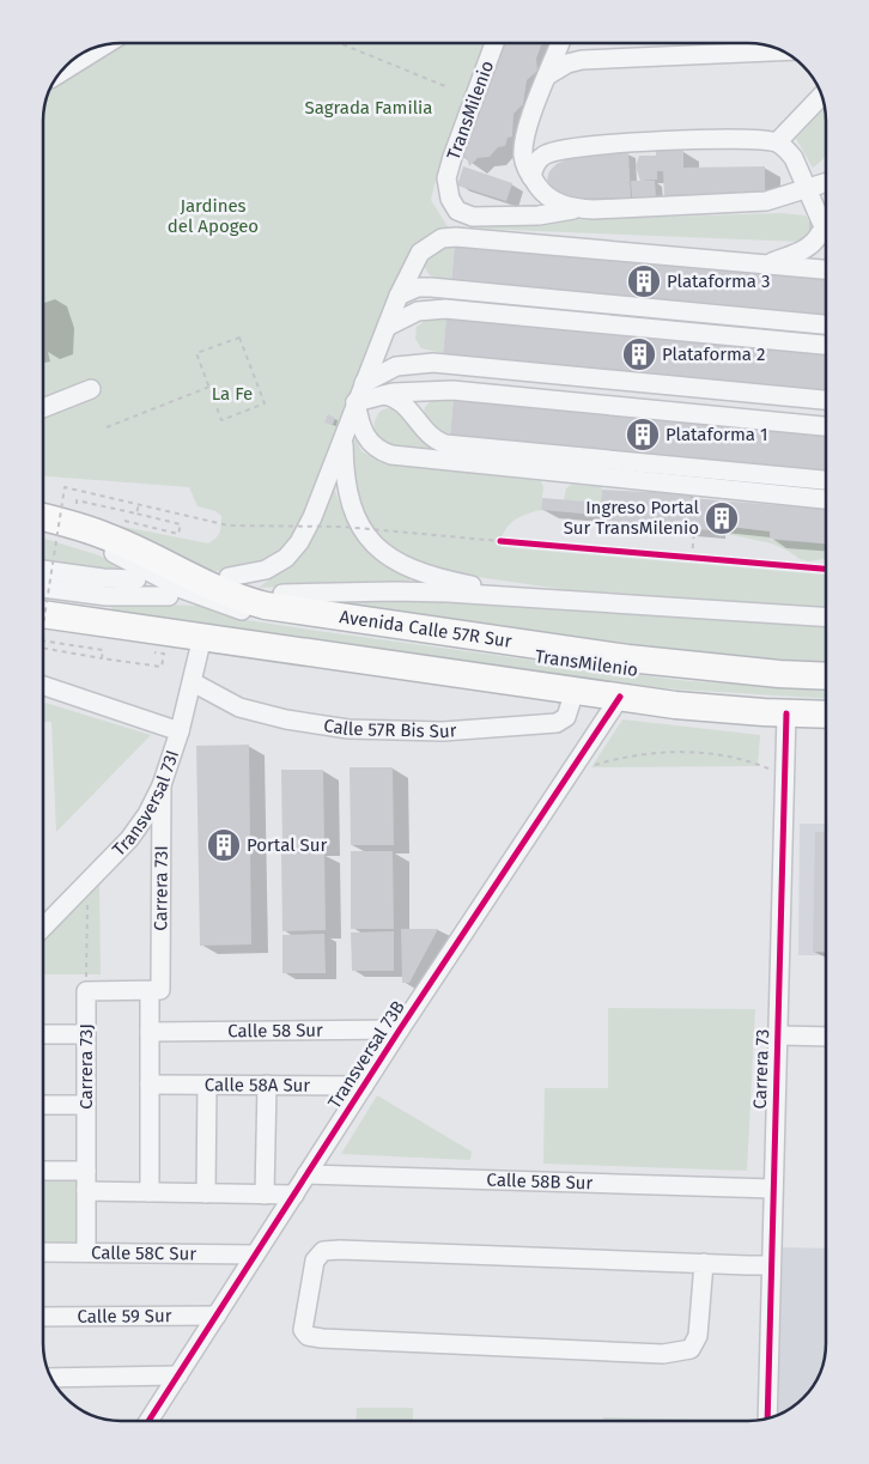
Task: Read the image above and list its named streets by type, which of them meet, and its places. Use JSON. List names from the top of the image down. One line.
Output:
{"streets":{"highway":["Avenida Calle 57R Sur"],"street":["TransMilenio","Calle 57R Bis Sur","Transversal 73I","Carrera 73I","Calle 58 Sur","Transversal 73B","Carrera 73J","Carrera 73","Calle 58A Sur","Calle 58B Sur","Calle 58C Sur","Calle 59 Sur"]},"crossings":[["Calle 57R Bis Sur","Transversal 73I"],["Transversal 73I","Carrera 73I"],["Carrera 73I","Calle 58 Sur"],["Carrera 73I","Calle 58A Sur"],["Calle 58 Sur","Transversal 73B"],["Transversal 73B","Calle 58A Sur"],["Transversal 73B","Calle 58B Sur"],["Transversal 73B","Calle 58C Sur"],["Transversal 73B","Calle 59 Sur"],["Carrera 73J","Calle 58C Sur"],["Carrera 73","Calle 58B Sur"]],"parks":["Sagrada Familia","Jardines del Apogeo","La Fe"],"places":{"building":["Plataforma 3","Plataforma 2","Plataforma 1","Ingreso Portal Sur TransMilenio","Portal Sur"]}}
